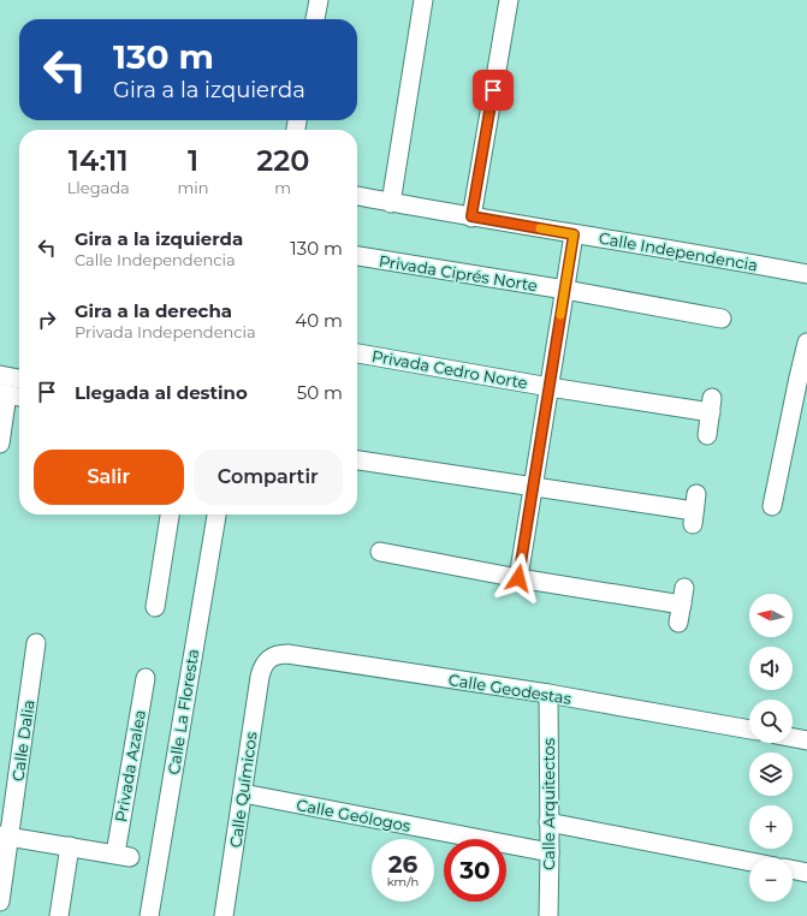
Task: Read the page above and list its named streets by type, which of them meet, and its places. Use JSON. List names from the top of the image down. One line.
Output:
{"streets":{"street":["Calle Independencia","Privada Ciprés Norte","Privada Cedro Norte","Calle Geodestas","Calle La Floresta","Calle Dalia","Privada Azalea","Calle Químicos","Calle Arquitectos","Calle Geólogos"]},"crossings":[["Calle Geodestas","Calle Químicos"],["Calle Geodestas","Calle Arquitectos"],["Calle Químicos","Calle Geólogos"],["Calle Arquitectos","Calle Geólogos"]],"north":"left","page":{"turn":["130 m","Gira a la izquierda"],"eta":["14:11","Llegada","1","min","220","m"],"list":[{"name":"Gira a la izquierda","note":"Calle Independencia","value":"130 m"},{"name":"Gira a la derecha","note":"Privada Independencia","value":"40 m"},{"name":"Llegada al destino","value":"50 m"}],"buttons":["Salir","Compartir"],"map_buttons":["+","−"],"speed":"26 km/h","limit":"30"}}
